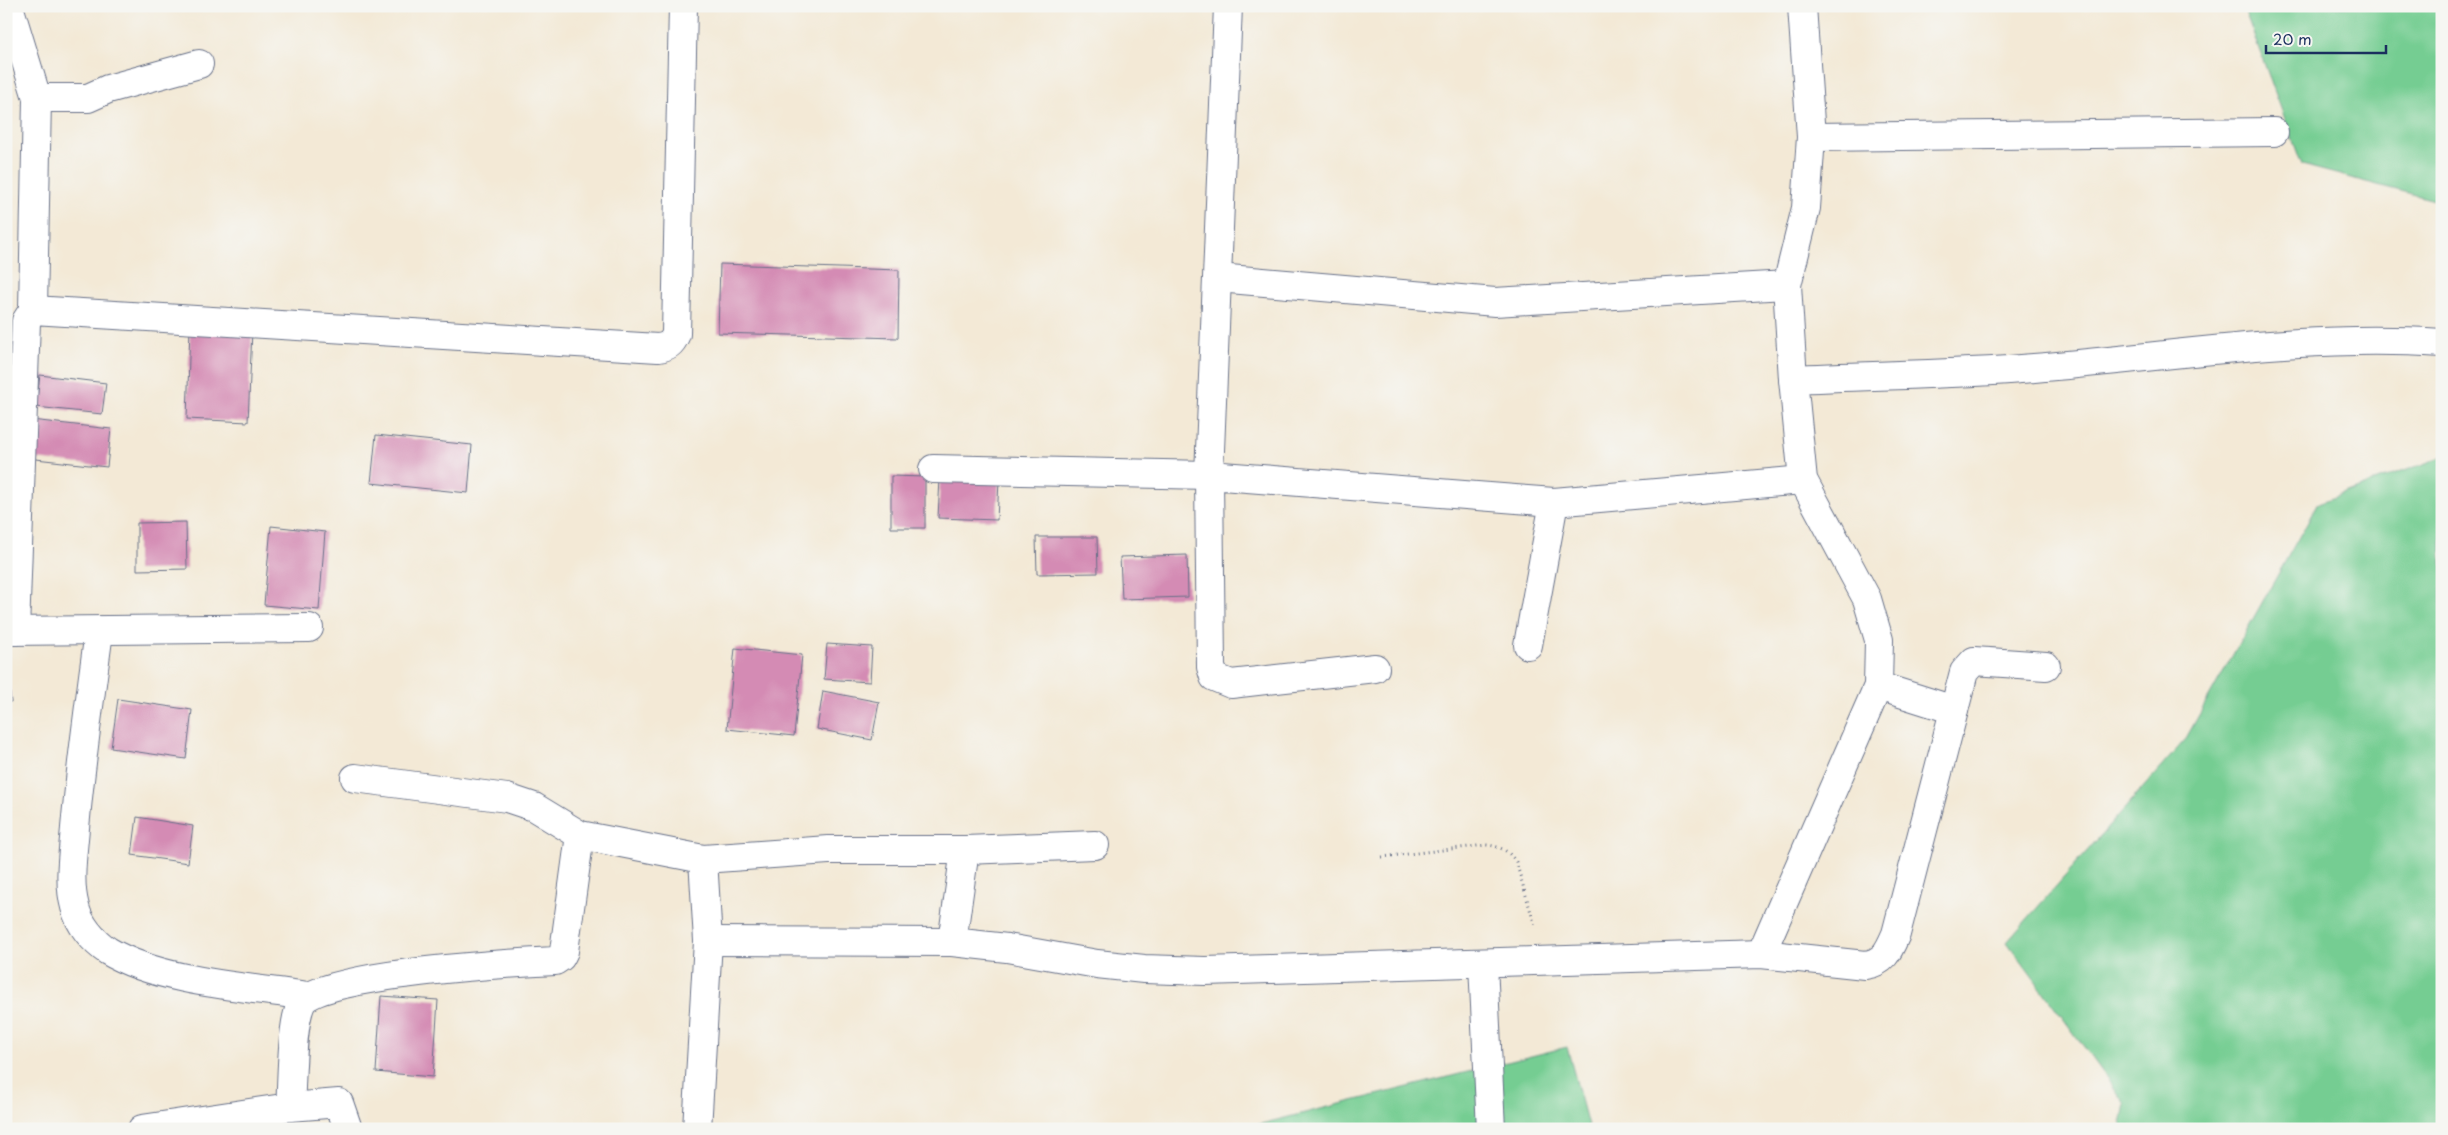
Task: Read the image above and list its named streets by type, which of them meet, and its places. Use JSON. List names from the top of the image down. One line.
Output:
{"scale_bar":"20 m"}
